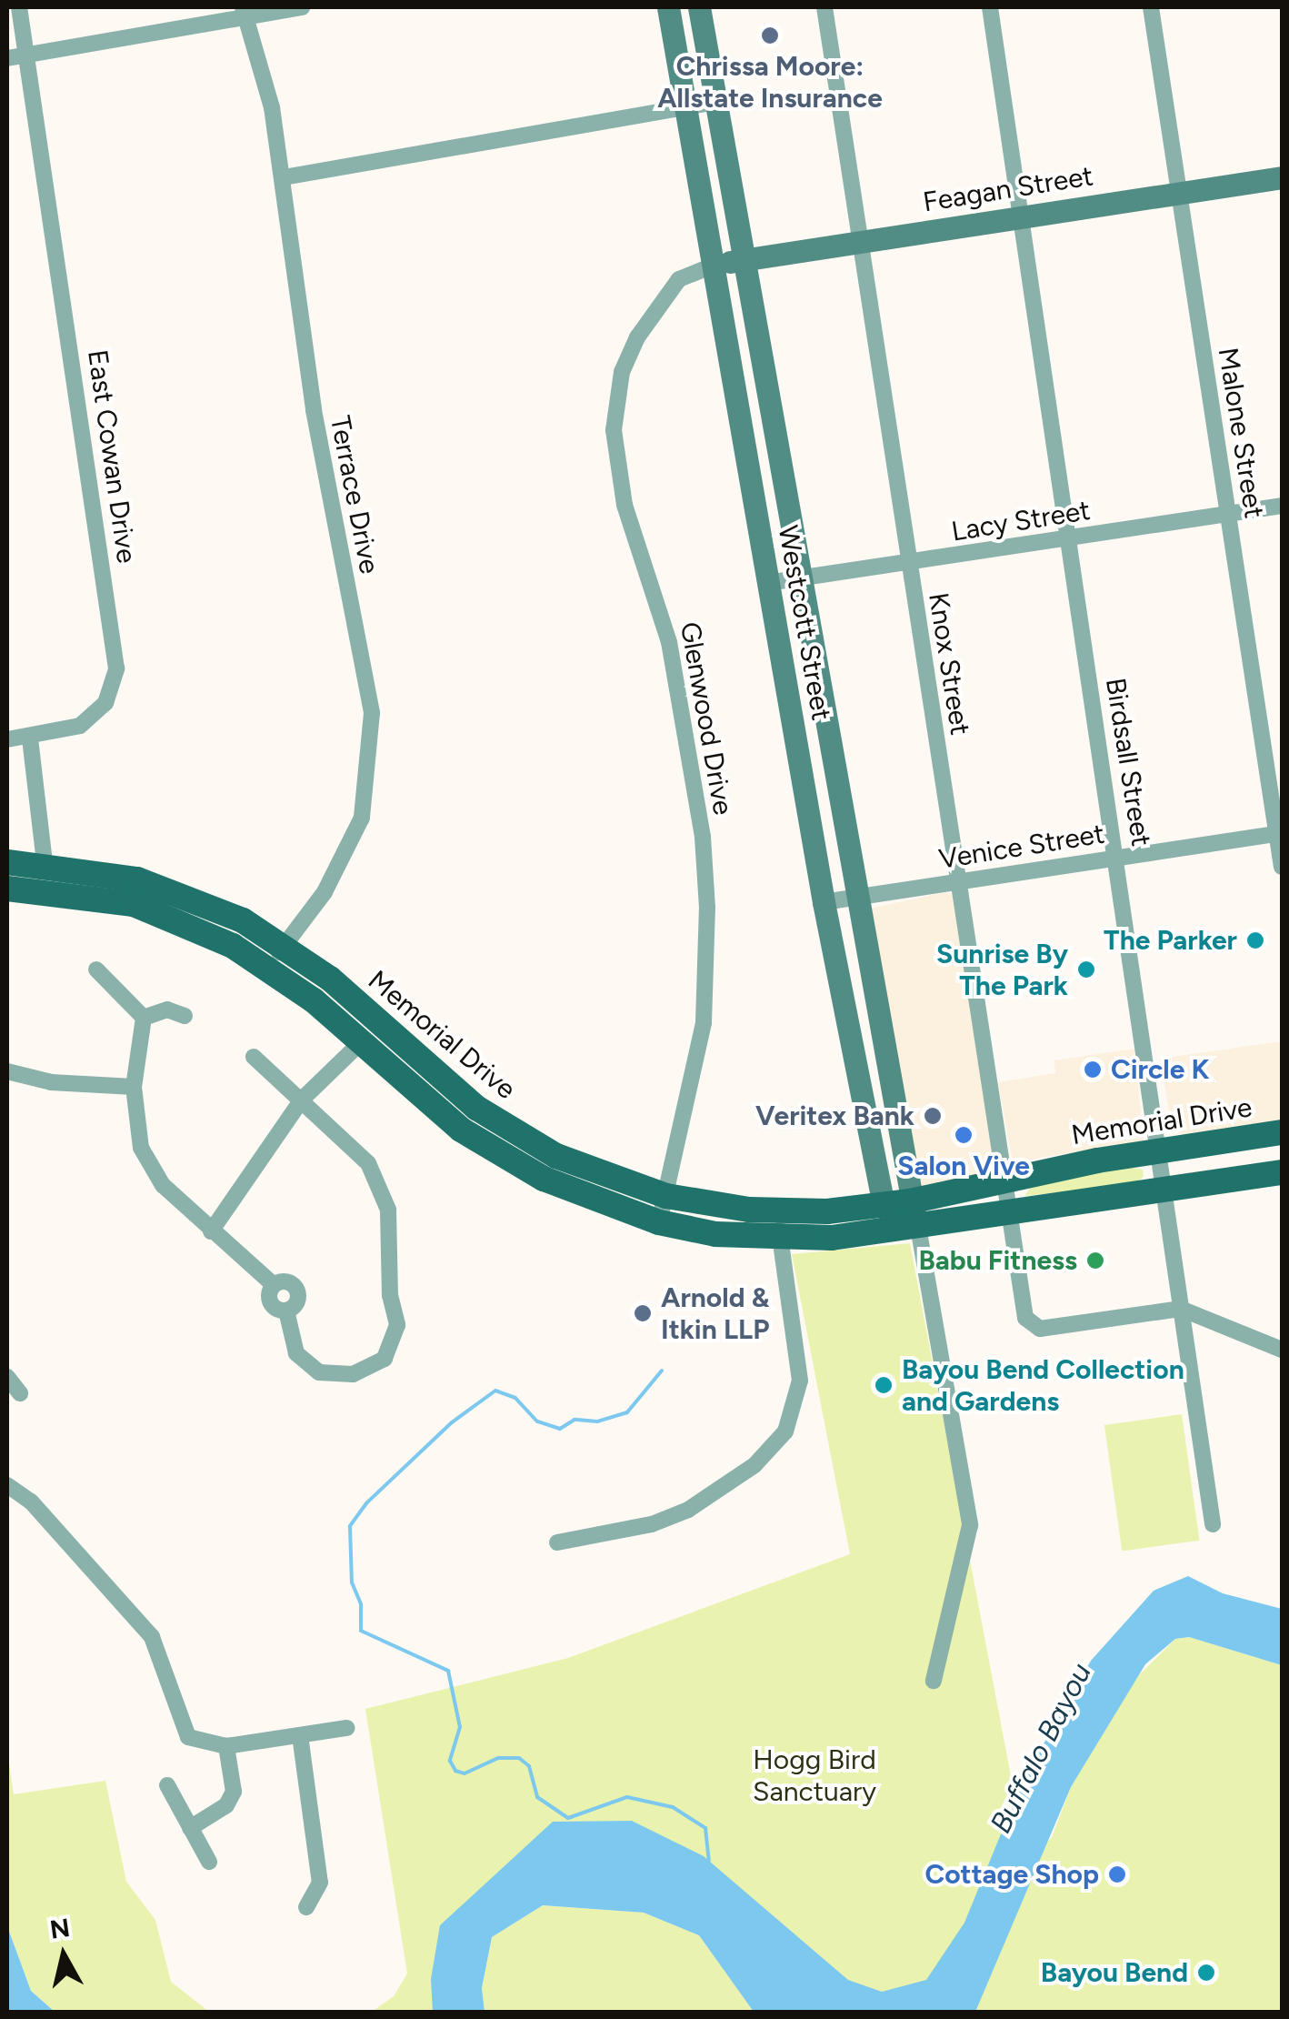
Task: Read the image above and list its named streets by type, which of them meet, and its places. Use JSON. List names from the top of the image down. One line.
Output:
{"streets":{"main road":["Feagan Street","Westcott Street","Memorial Drive"],"street":["Malone Street","East Cowan Drive","Terrace Drive","Lacy Street","Knox Street","Glenwood Drive","Birdsall Street","Venice Street"]},"crossings":[["Feagan Street","Malone Street"],["Feagan Street","Westcott Street"],["Feagan Street","Knox Street"],["Feagan Street","Glenwood Drive"],["Feagan Street","Birdsall Street"],["Malone Street","Lacy Street"],["Malone Street","Venice Street"],["Terrace Drive","Memorial Drive"],["Lacy Street","Westcott Street"],["Lacy Street","Knox Street"],["Lacy Street","Birdsall Street"],["Westcott Street","Glenwood Drive"],["Westcott Street","Venice Street"],["Westcott Street","Memorial Drive"],["Knox Street","Birdsall Street"],["Knox Street","Venice Street"],["Knox Street","Memorial Drive"],["Glenwood Drive","Memorial Drive"],["Birdsall Street","Venice Street"],["Birdsall Street","Memorial Drive"]],"water":["Buffalo Bayou"],"parks":["Hogg Bird Sanctuary"],"places":["Chrissa Moore: Allstate Insurance","The Parker","Sunrise By The Park","Circle K","Veritex Bank","Salon Vive","Babu Fitness","Arnold & Itkin LLP","Bayou Bend Collection and Gardens","Cottage Shop","Bayou Bend"],"north":"top"}
